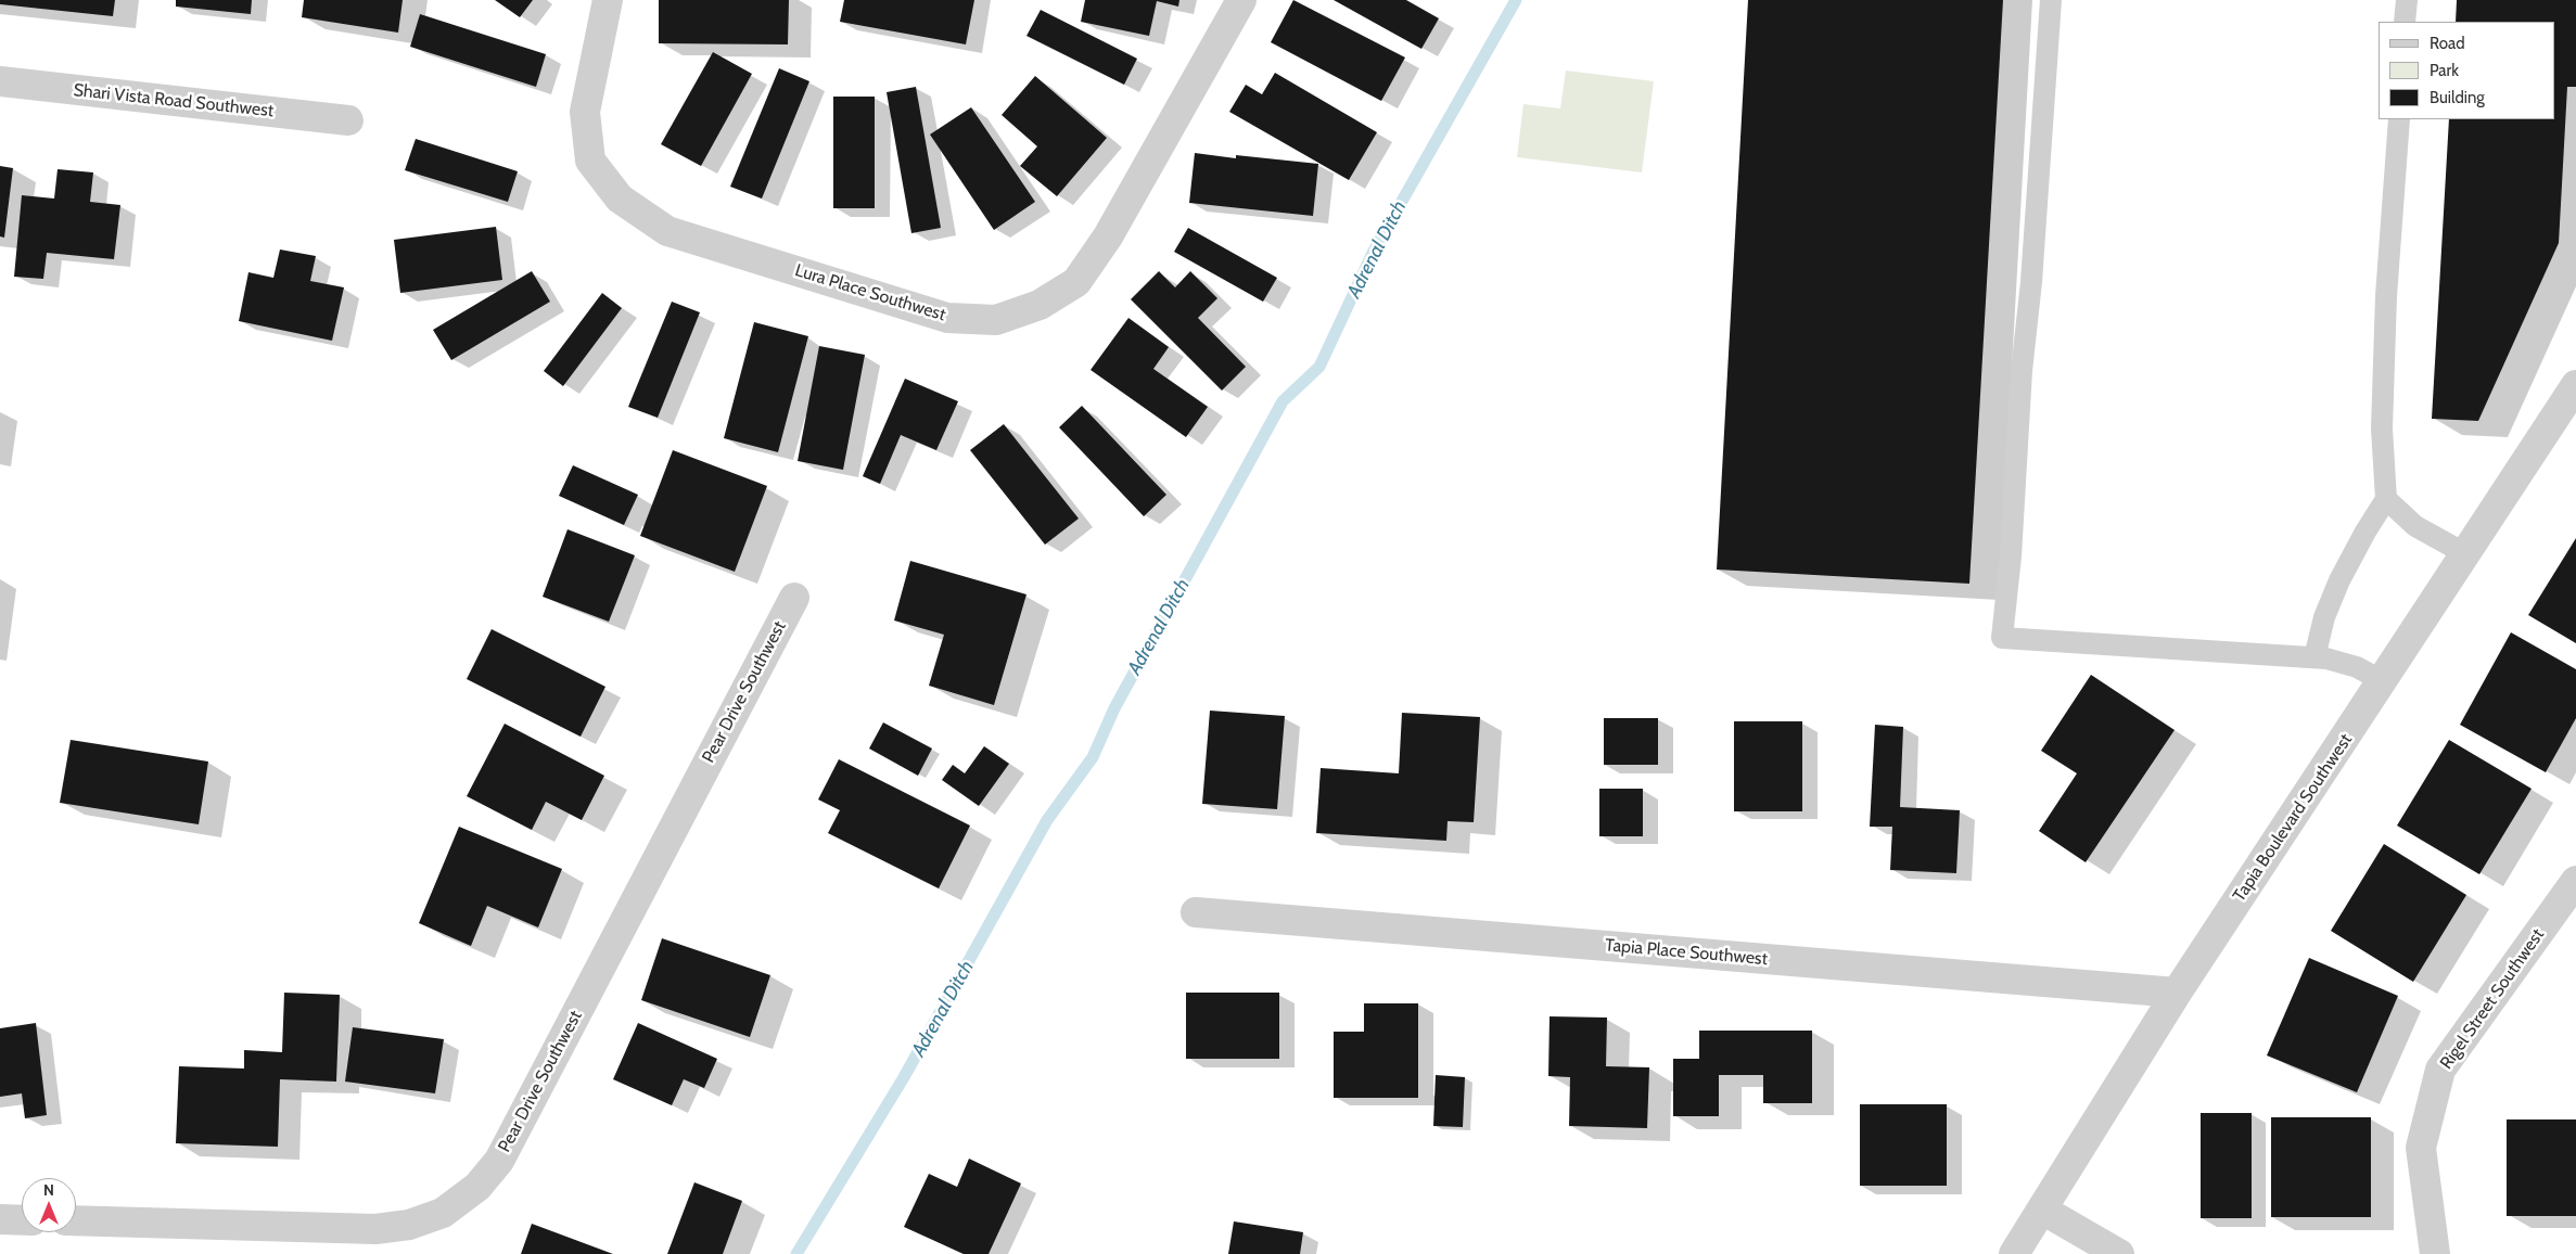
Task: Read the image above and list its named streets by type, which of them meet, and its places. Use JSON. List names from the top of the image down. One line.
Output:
{"streets":{"street":["Shari Vista Road Southwest","Lura Place Southwest","Pear Drive Southwest","Tapia Boulevard Southwest","Tapia Place Southwest","Rigel Street Southwest"]},"crossings":[["Tapia Boulevard Southwest","Tapia Place Southwest"]],"water":["Adrenal Ditch"],"legend":["Road","Park","Building"],"north":"top"}
